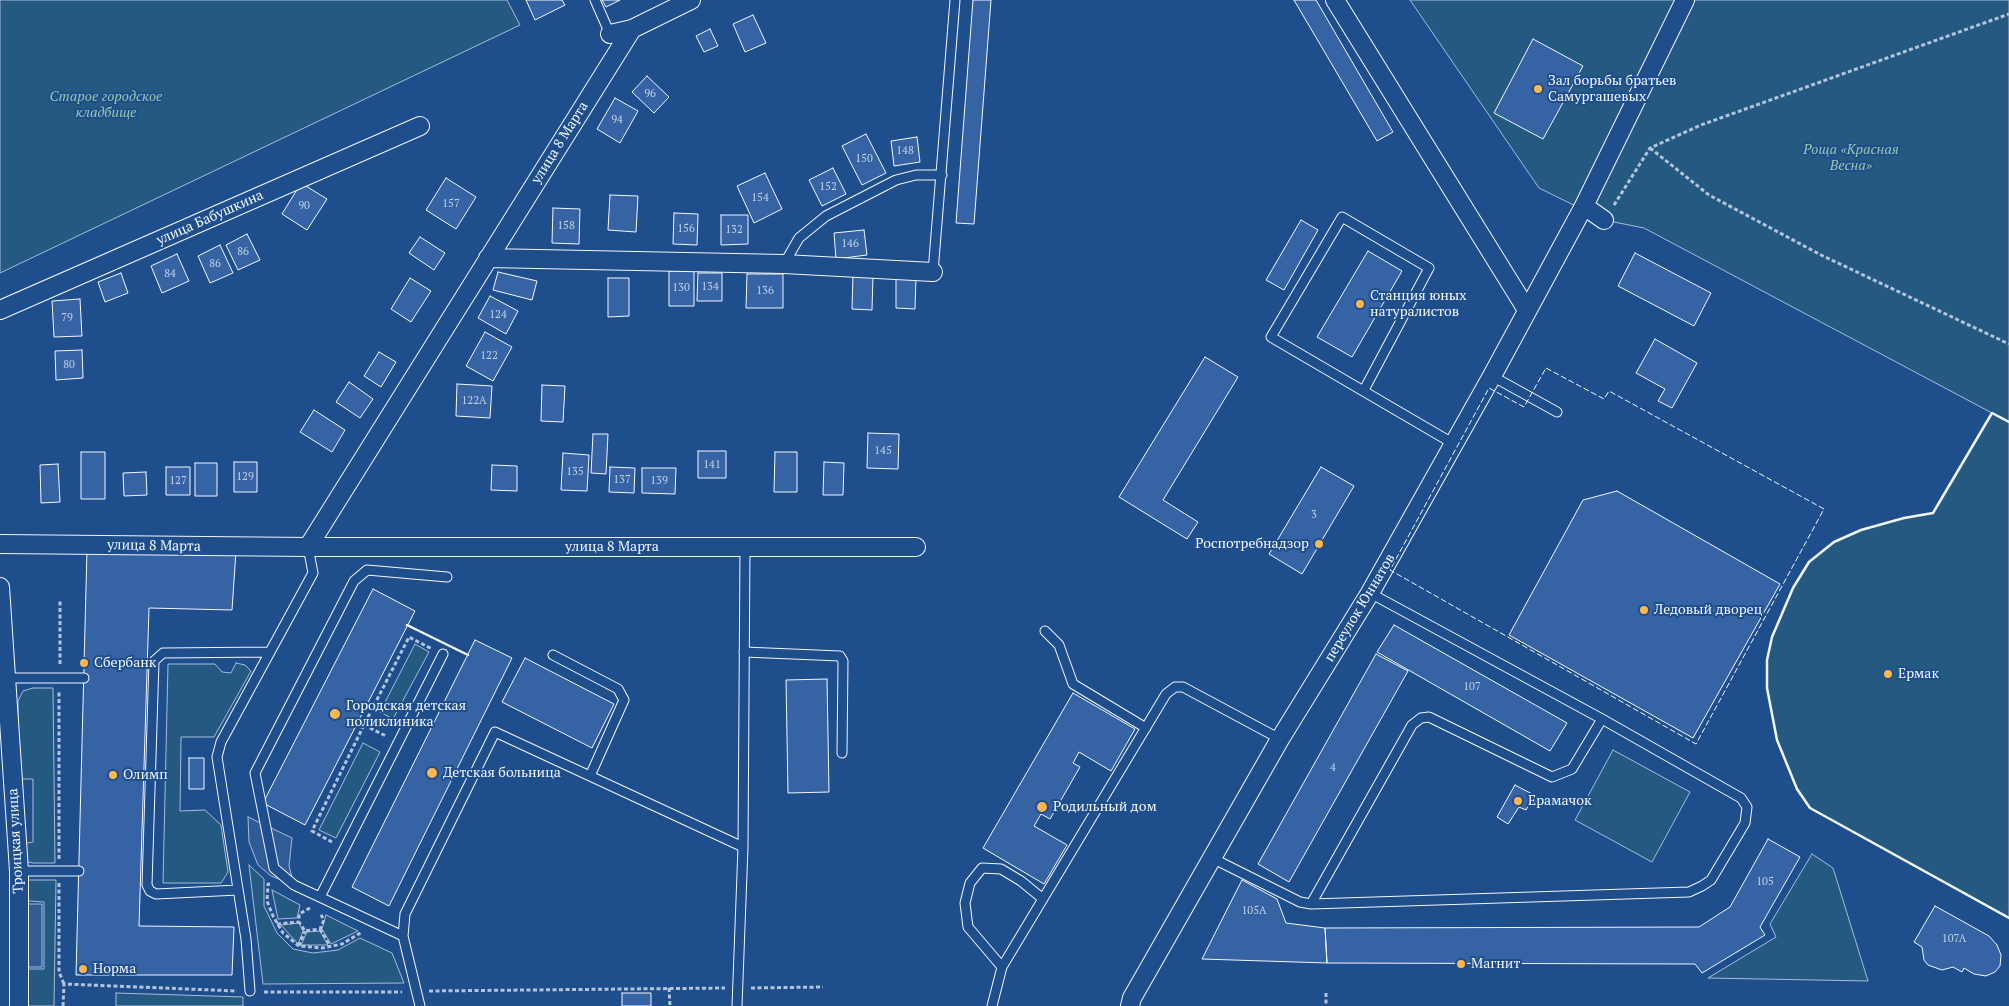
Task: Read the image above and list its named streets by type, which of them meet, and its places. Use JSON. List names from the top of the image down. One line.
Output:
{"streets":{"street":["улица 8 Марта","улица Бабушкина","переулок Юннатов","Троицкая улица"]},"parks":["Старое городское кладбище","Роща «Красная Весна»"],"places":["Зал борьбы братьев Самургашевых","Станция юных натуралистов","Роспотребнадзор","Ледовый дворец","Сбербанк","Ермак","Городская детская поликлиника","Детская больница","Олимп","Ерамачок","Родильный дом","Магнит","Норма"],"house_numbers":["96","94","148","150","152","154","157","90","158","156","132","146","86","86","84","134","130","136","124","79","122","80","122А","145","141","135","129","137","127","139","3","107","4","105","105А","107А"]}
